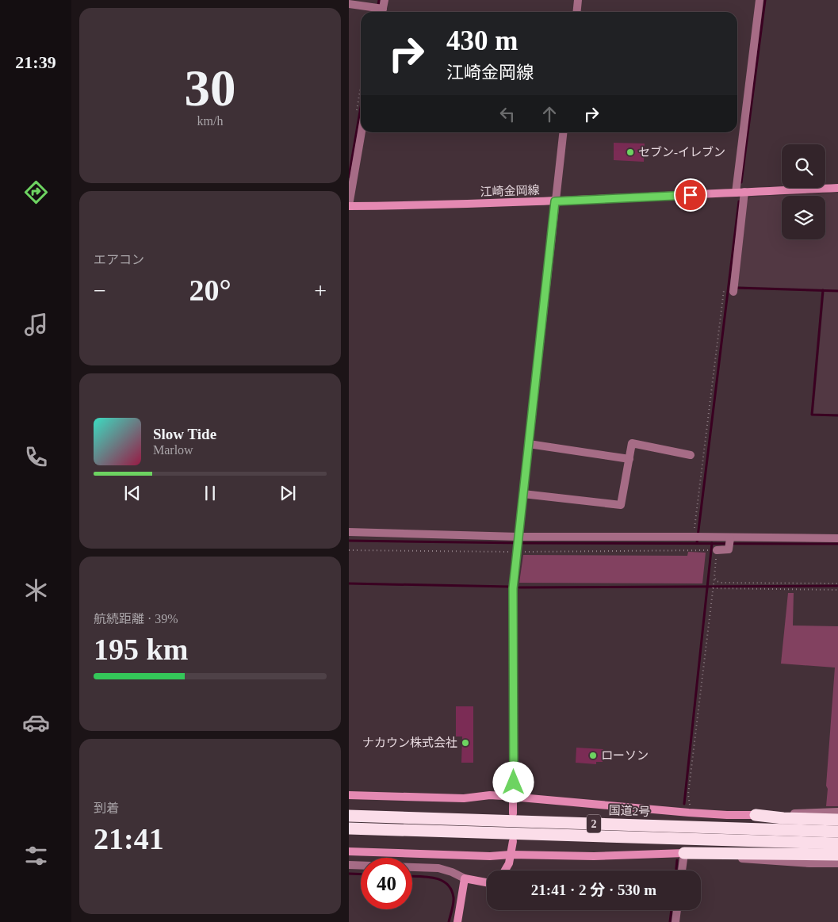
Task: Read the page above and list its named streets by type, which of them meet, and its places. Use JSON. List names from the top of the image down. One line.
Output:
{"streets":{"highway":["国道2号","2"],"street":["江崎金岡線"]},"places":["セブン-イレブン","ナカウン株式会社","ローソン"],"page":{"tabs":"21:39","tile":[["30","km/h"],"エアコン",["航続距離 · 39%","195 km"],["到着","21:41"]],"turn":["430 m","江崎金岡線"],"heat":["−","20°","+"],"song":["Slow Tide","Marlow"],"limit":"40","trip":"21:41 · 2 分 · 530 m"}}
